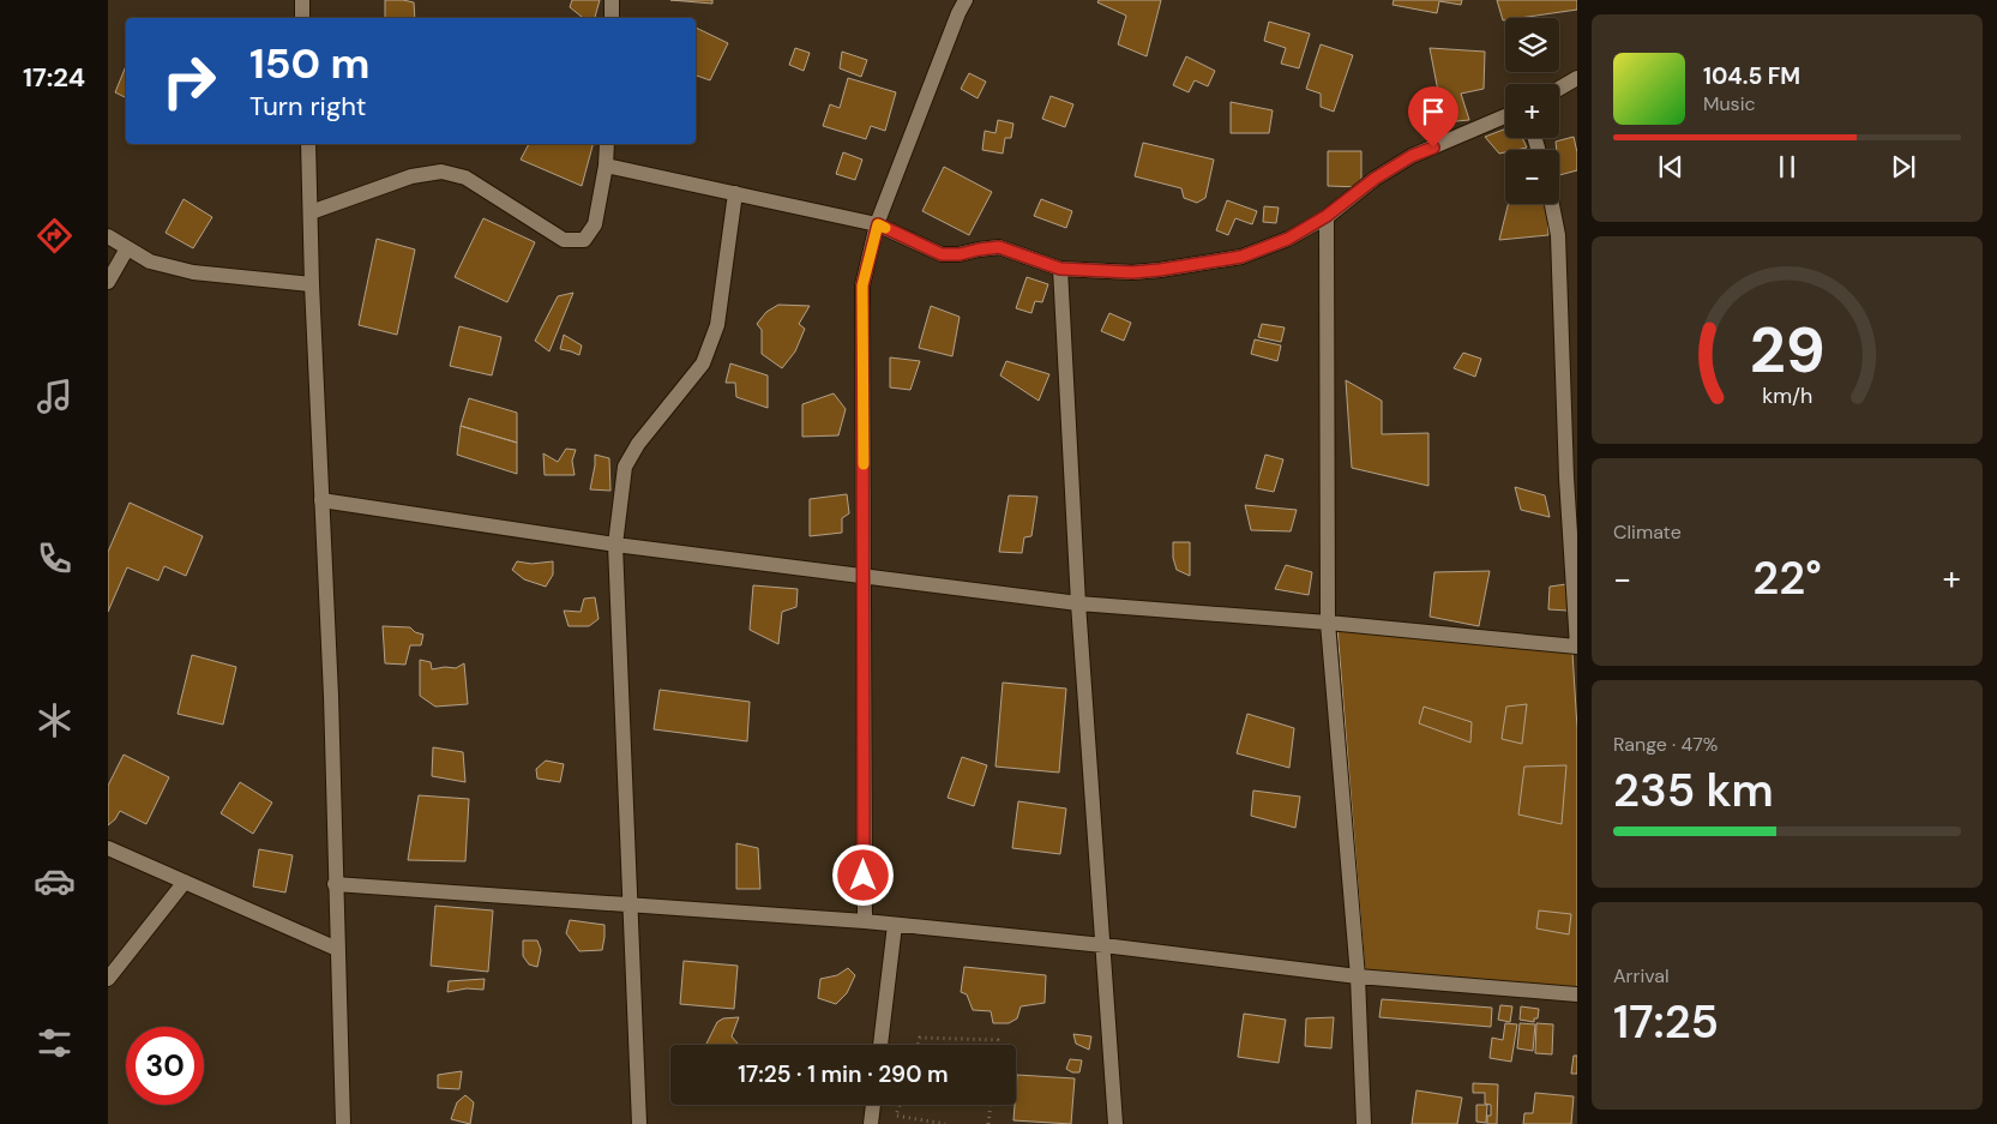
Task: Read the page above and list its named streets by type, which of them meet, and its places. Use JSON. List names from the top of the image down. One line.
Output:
{"page":{"tabs":"17:24","map_buttons":["+","−"],"turn":["150 m","Turn right"],"song":["104.5 FM","Music"],"tile":["Climate",["Range · 47%","235 km"],["Arrival","17:25"]],"heat":["−","22°","+"],"limit":"30","trip":"17:25 · 1 min · 290 m","gauge":["29","km/h"]}}
